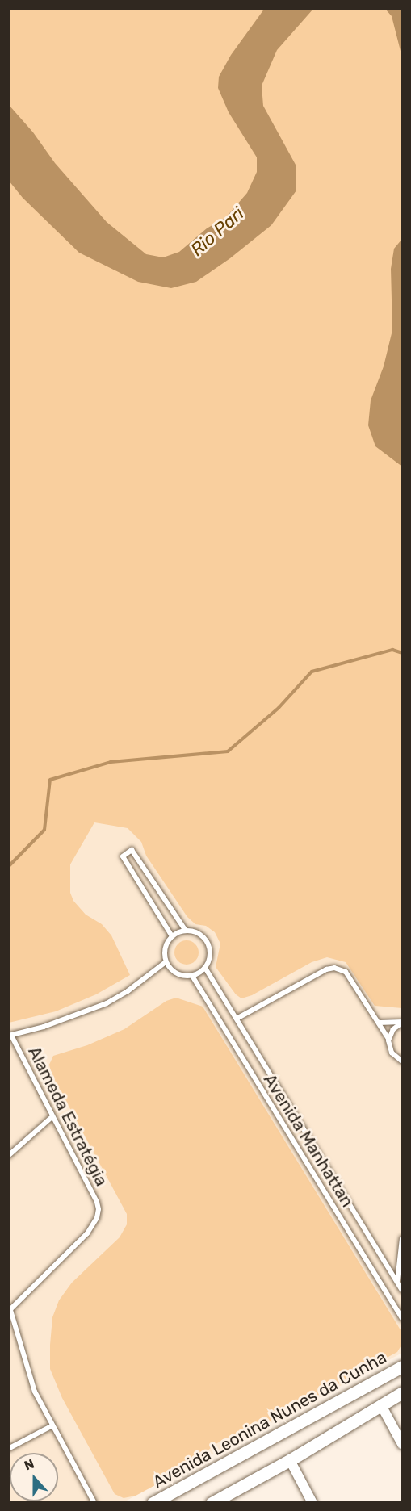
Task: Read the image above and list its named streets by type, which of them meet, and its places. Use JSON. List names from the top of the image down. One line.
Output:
{"streets":{"street":["Avenida Leonina Nunes da Cunha"],"lane":["Alameda Estratégia","Avenida Manhattan"]},"water":["Rio Pari"],"north":"top"}
